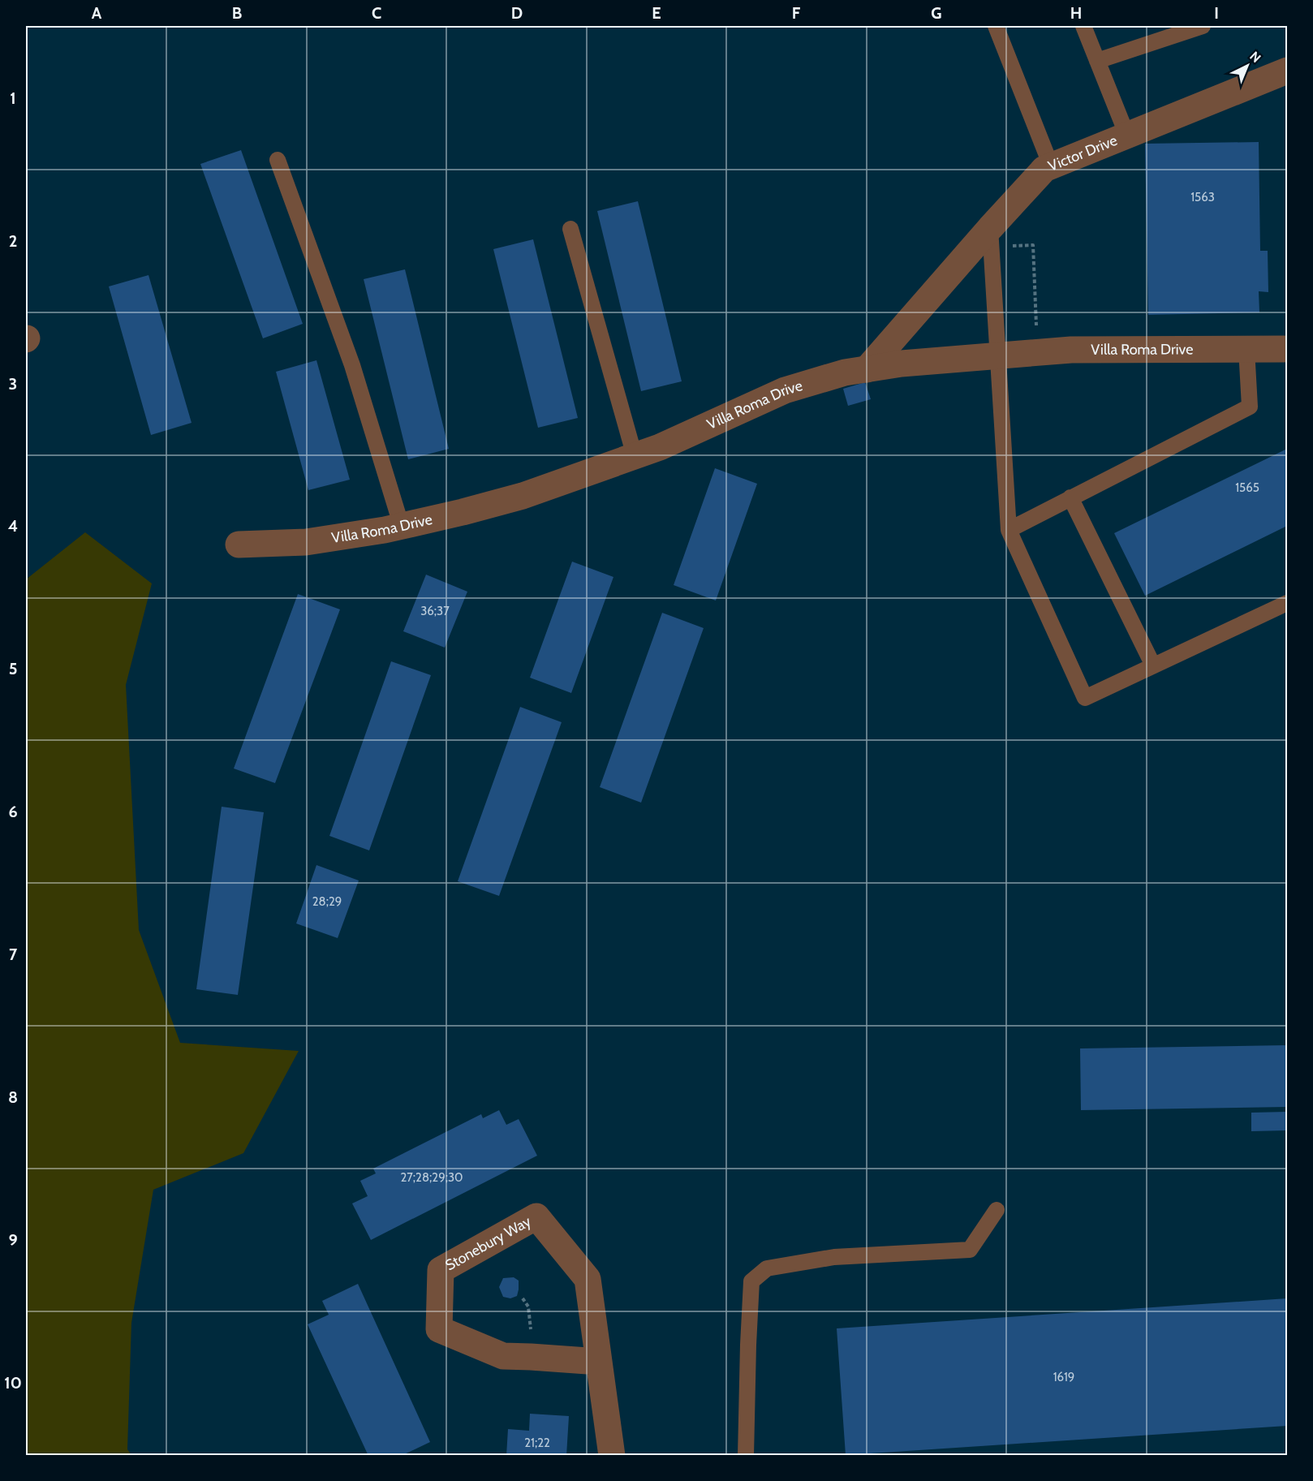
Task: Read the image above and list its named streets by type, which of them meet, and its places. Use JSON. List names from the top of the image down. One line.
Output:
{"streets":{"street":["Victor Drive","Villa Roma Drive","Stonebury Way"]},"crossings":[["Victor Drive","Villa Roma Drive"]],"house_numbers":["1563","1565","36;37","28;29","27;28;29;30","1619","21;22"],"north":"top right","grid":{"columns":["A","B","C","D","E","F","G","H","I"],"rows":["1","2","3","4","5","6","7","8","9","10"]}}
